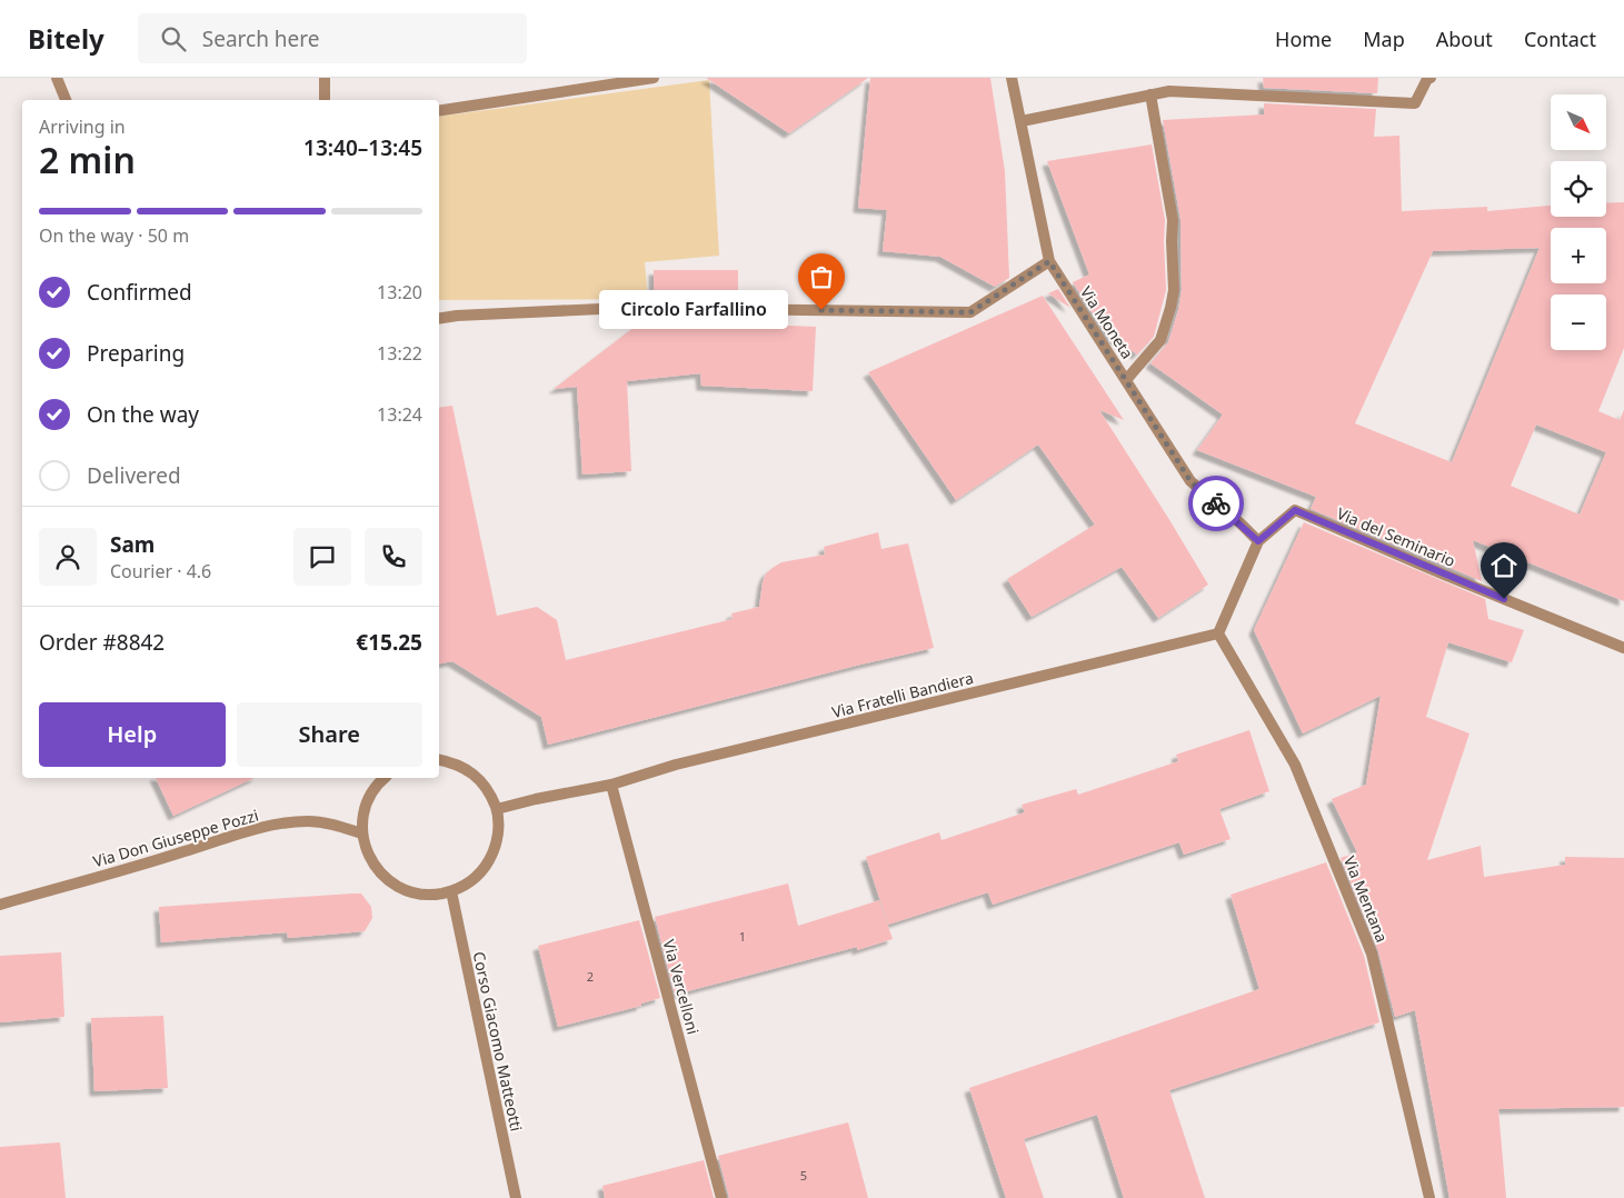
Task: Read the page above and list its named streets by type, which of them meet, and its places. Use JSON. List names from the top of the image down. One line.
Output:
{"streets":{"street":["Via Moneta","Via del Seminario","Via Fratelli Bandiera","Via Don Giuseppe Pozzi","Via Mentana","Via Vercelloni","Corso Giacomo Matteotti"]},"crossings":[["Via Moneta","Via del Seminario"],["Via Fratelli Bandiera","Via Mentana"],["Via Fratelli Bandiera","Via Vercelloni"]],"places":["Circolo Farfallino"],"house_numbers":["1","2","5"],"north":"bottom right","page":{"header":"Bitely","search":"Search here","nav":["Home","Map","About","Contact"],"map_buttons":["+","−"],"heading":["2 min","Arriving in","13:40–13:45"],"panel":["Sam","Courier · 4.6","Order #8842","€15.25"],"bar":"On the way · 50 m","list":[["Confirmed","13:20"],["Preparing","13:22"],["On the way","13:24"],"Delivered"],"bubble":"Circolo Farfallino","buttons":["Help","Share"]}}
